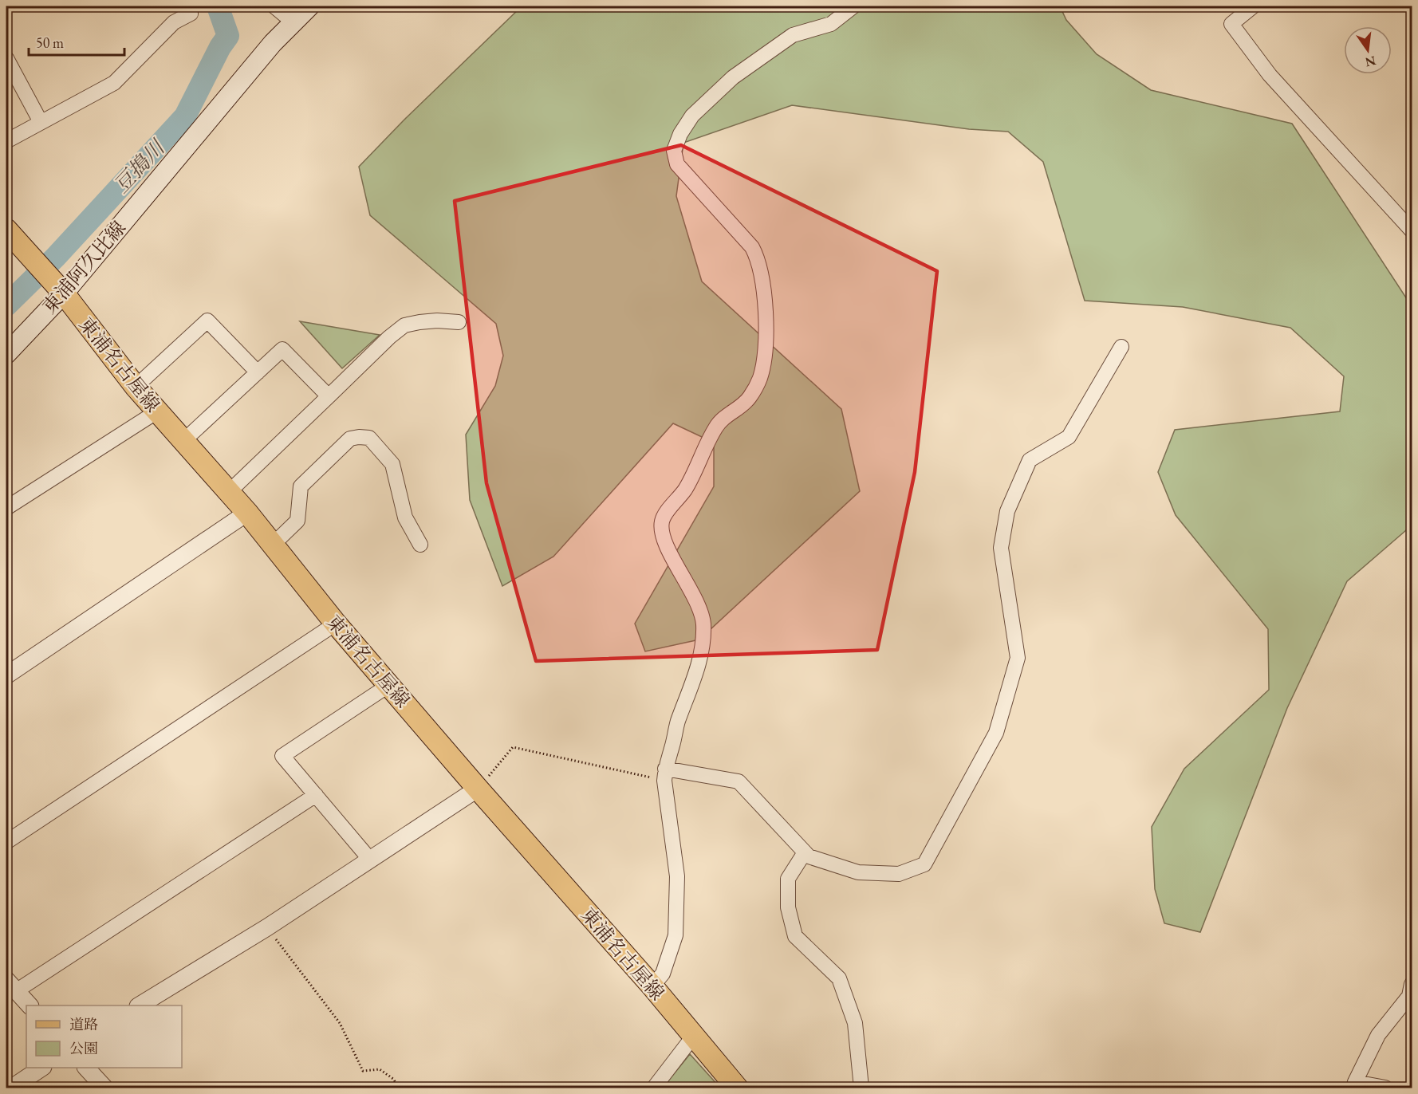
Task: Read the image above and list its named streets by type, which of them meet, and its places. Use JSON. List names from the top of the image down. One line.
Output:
{"streets":{"main road":["東浦阿久比線","東浦名古屋線"]},"crossings":[["東浦阿久比線","東浦名古屋線"]],"water":["豆搗川"],"legend":["道路","公園"],"scale_bar":"50 m","north":"bottom"}
